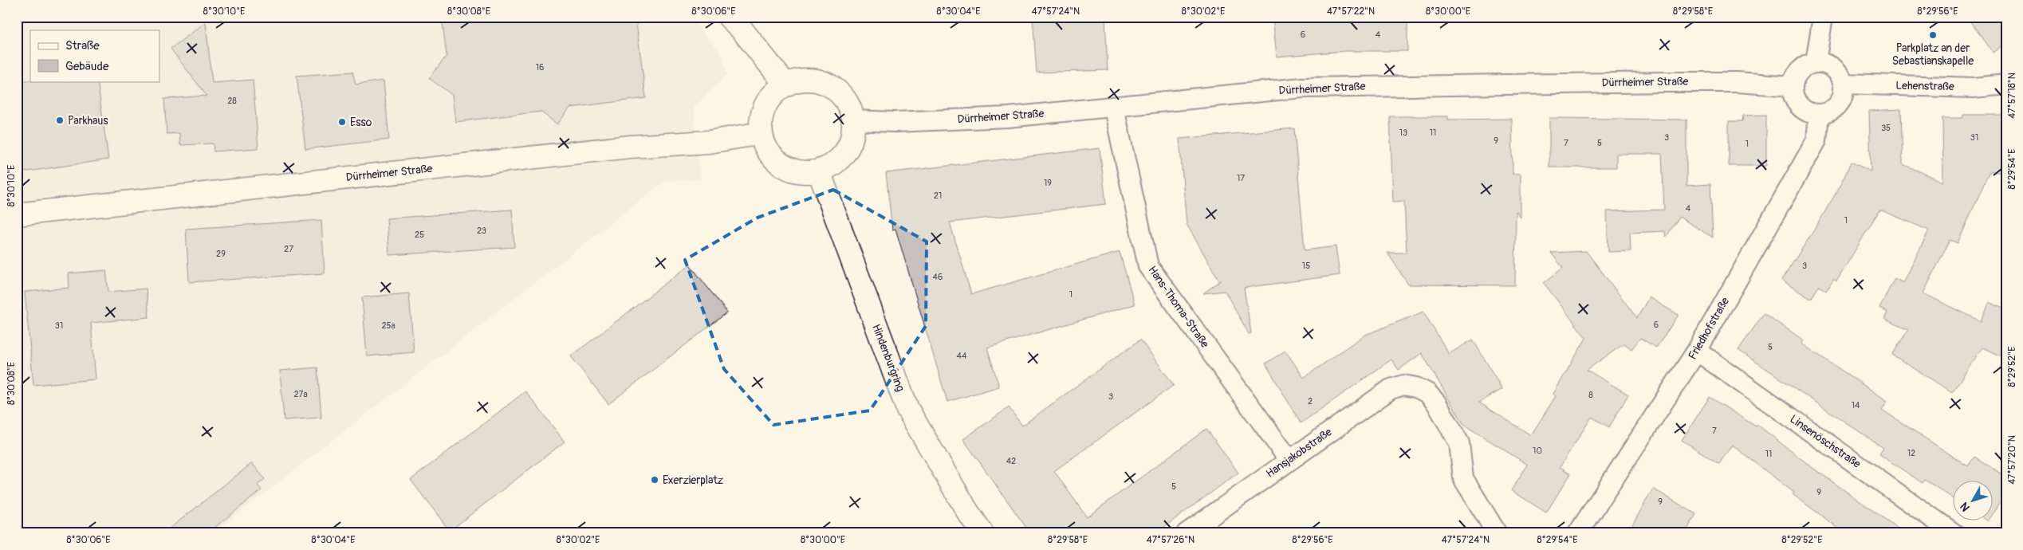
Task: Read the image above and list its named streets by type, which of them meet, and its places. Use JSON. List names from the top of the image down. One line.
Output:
{"streets":{"main road":["Dürrheimer Straße","Hindenburgring"],"street":["Lehenstraße","Hans-Thoma-Straße","Friedhofstraße","Linsenöschstraße","Hansjakobstraße"]},"crossings":[["Dürrheimer Straße","Lehenstraße"],["Dürrheimer Straße","Hans-Thoma-Straße"],["Dürrheimer Straße","Friedhofstraße"],["Dürrheimer Straße","Hindenburgring"],["Lehenstraße","Friedhofstraße"],["Hans-Thoma-Straße","Hansjakobstraße"],["Friedhofstraße","Linsenöschstraße"]],"places":["Parkplatz an der Sebastianskapelle","Parkhaus","Esso","Exerzierplatz"],"house_numbers":["6","4","16","28","35","13","11","3","31","9","7","5","1","17","19","21","4","1","23","25","27","29","15","3","46","1","6","31","25a","5","44","27a","8","3","2","14","7","10","12","11","42","5","9","9"],"legend":["Straße","Gebäude"],"north":"bottom left","coordinates":["8°30'10\"E","8°30'08\"E","8°30'06\"E","8°30'04\"E","47°57'24\"N","8°30'02\"E","47°57'22\"N","8°30'00\"E","8°29'58\"E","8°29'56\"E","47°57'18\"N","8°29'54\"E","8°29'52\"E","47°57'20\"N","47°57'26\"N"]}
